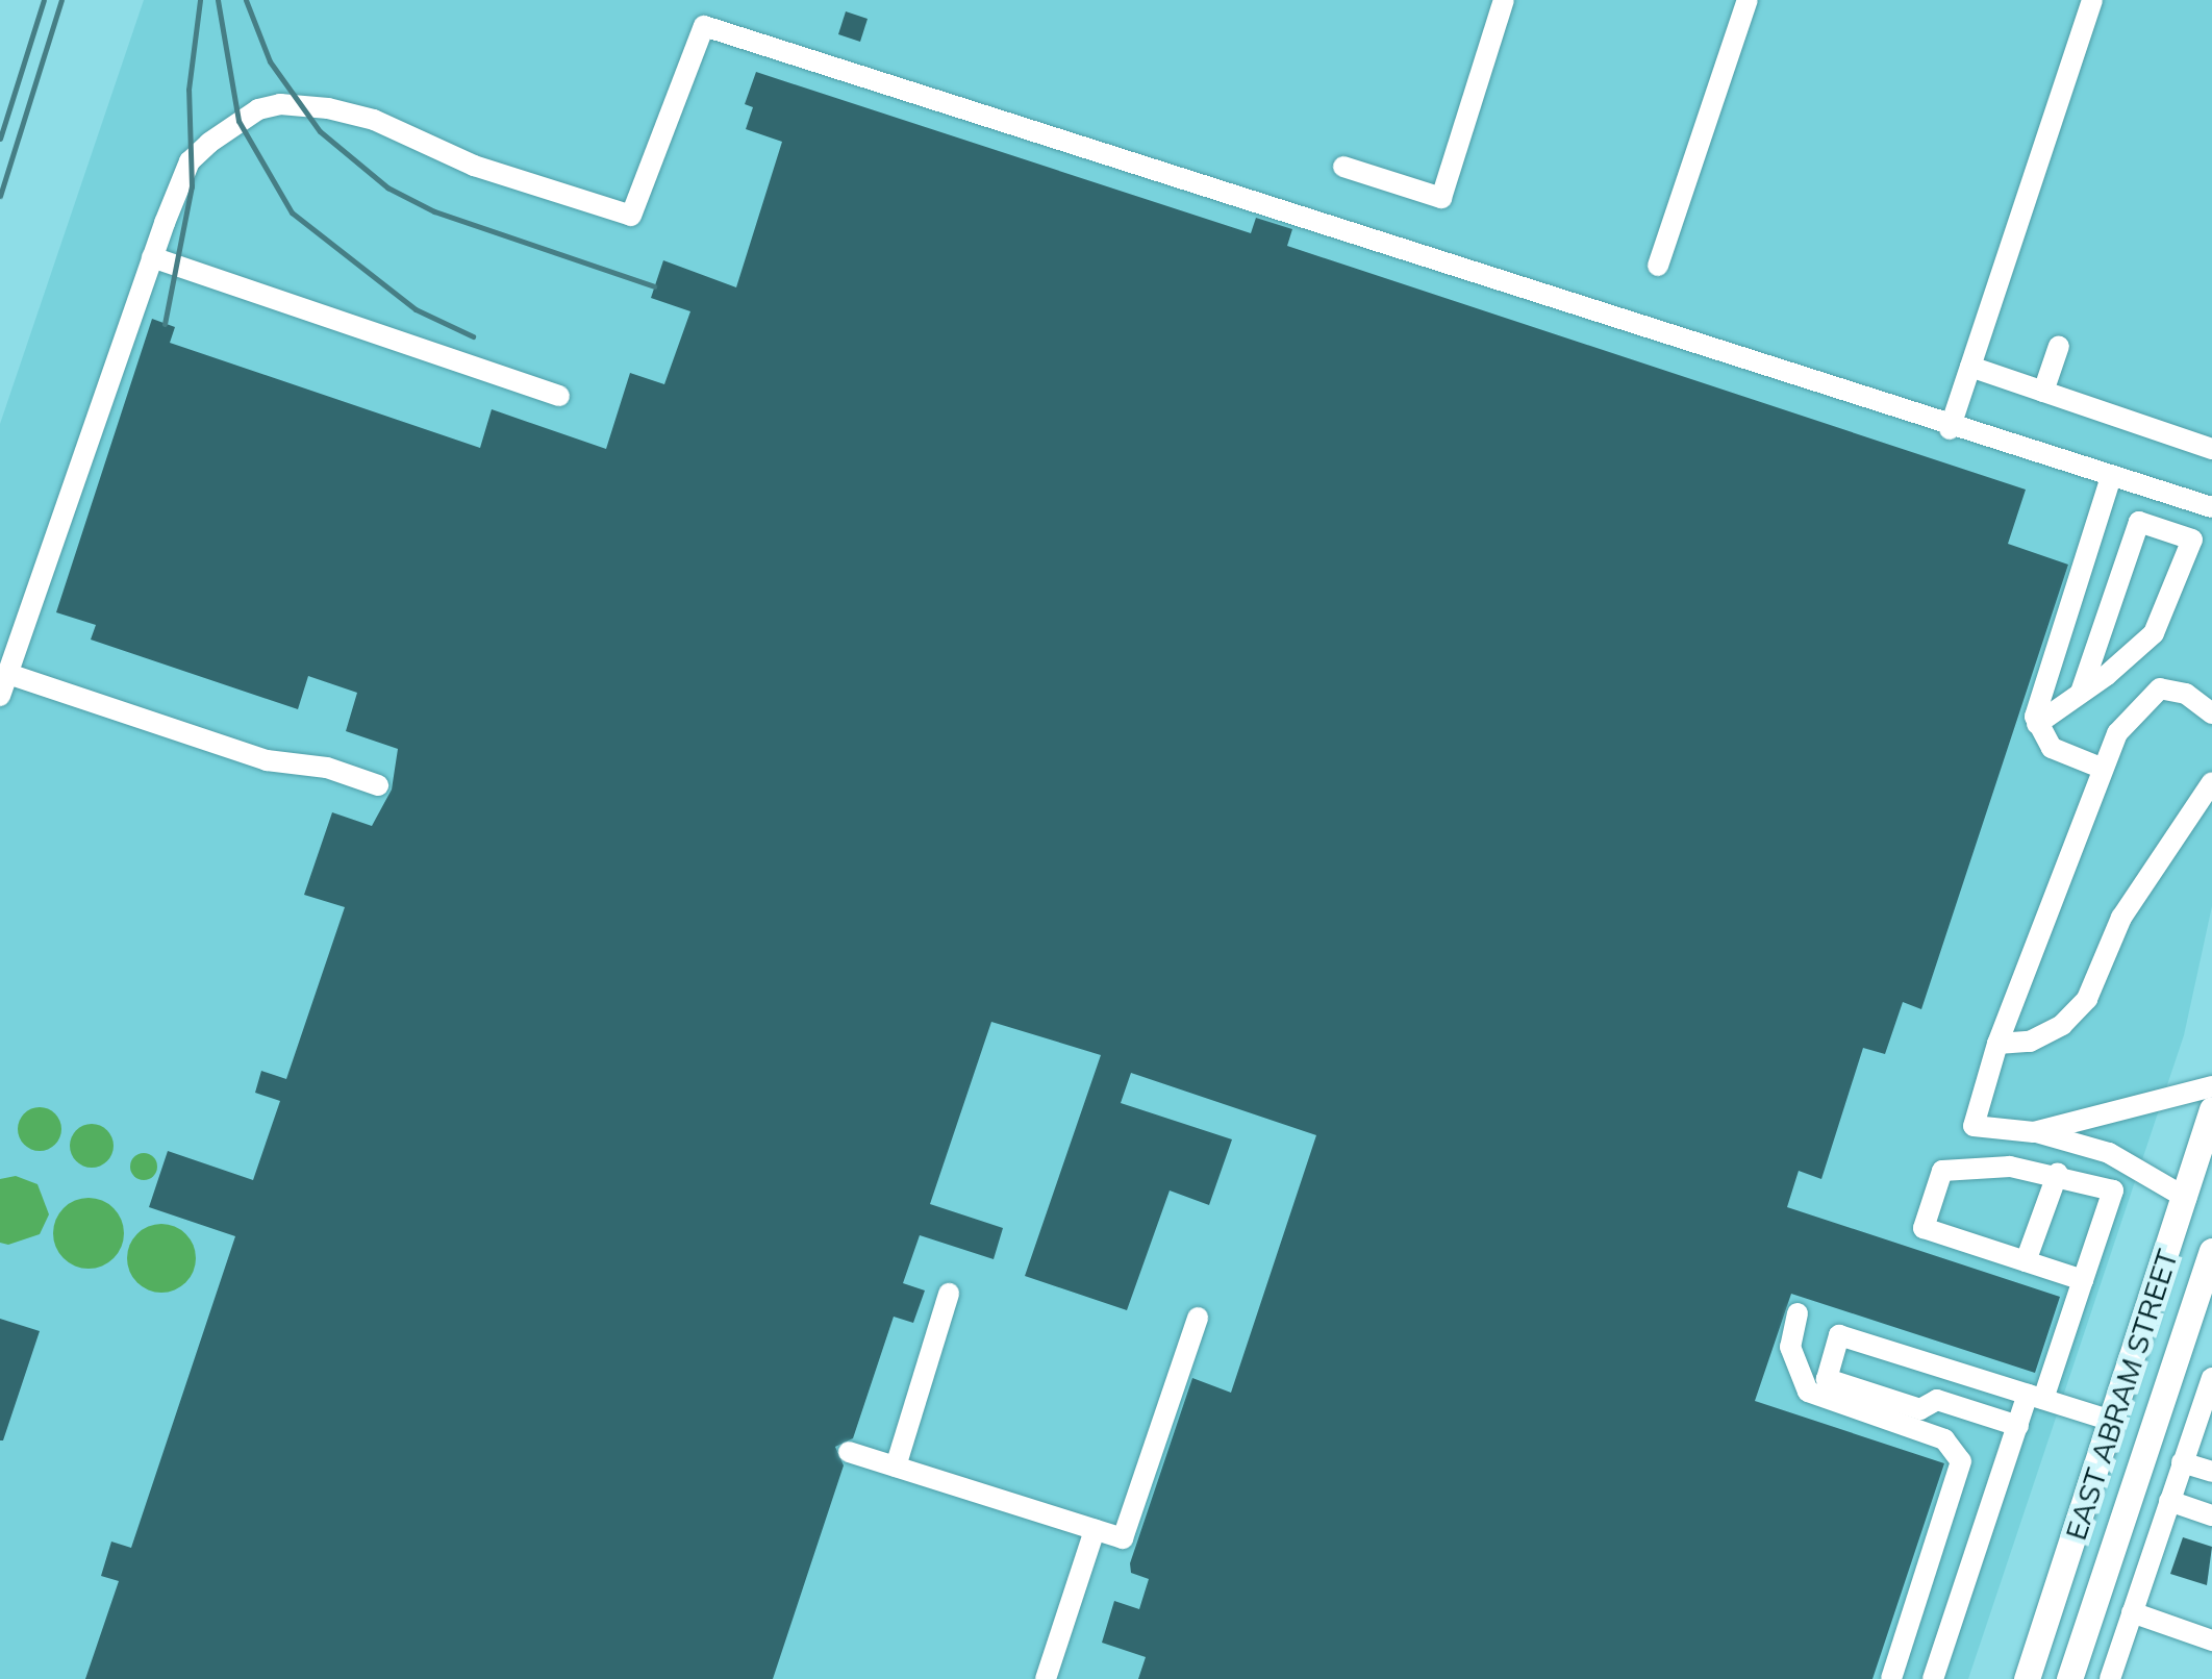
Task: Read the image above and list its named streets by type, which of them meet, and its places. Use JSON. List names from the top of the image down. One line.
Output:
{"streets":{"main road":["EAST ABRAM STREET"]}}
